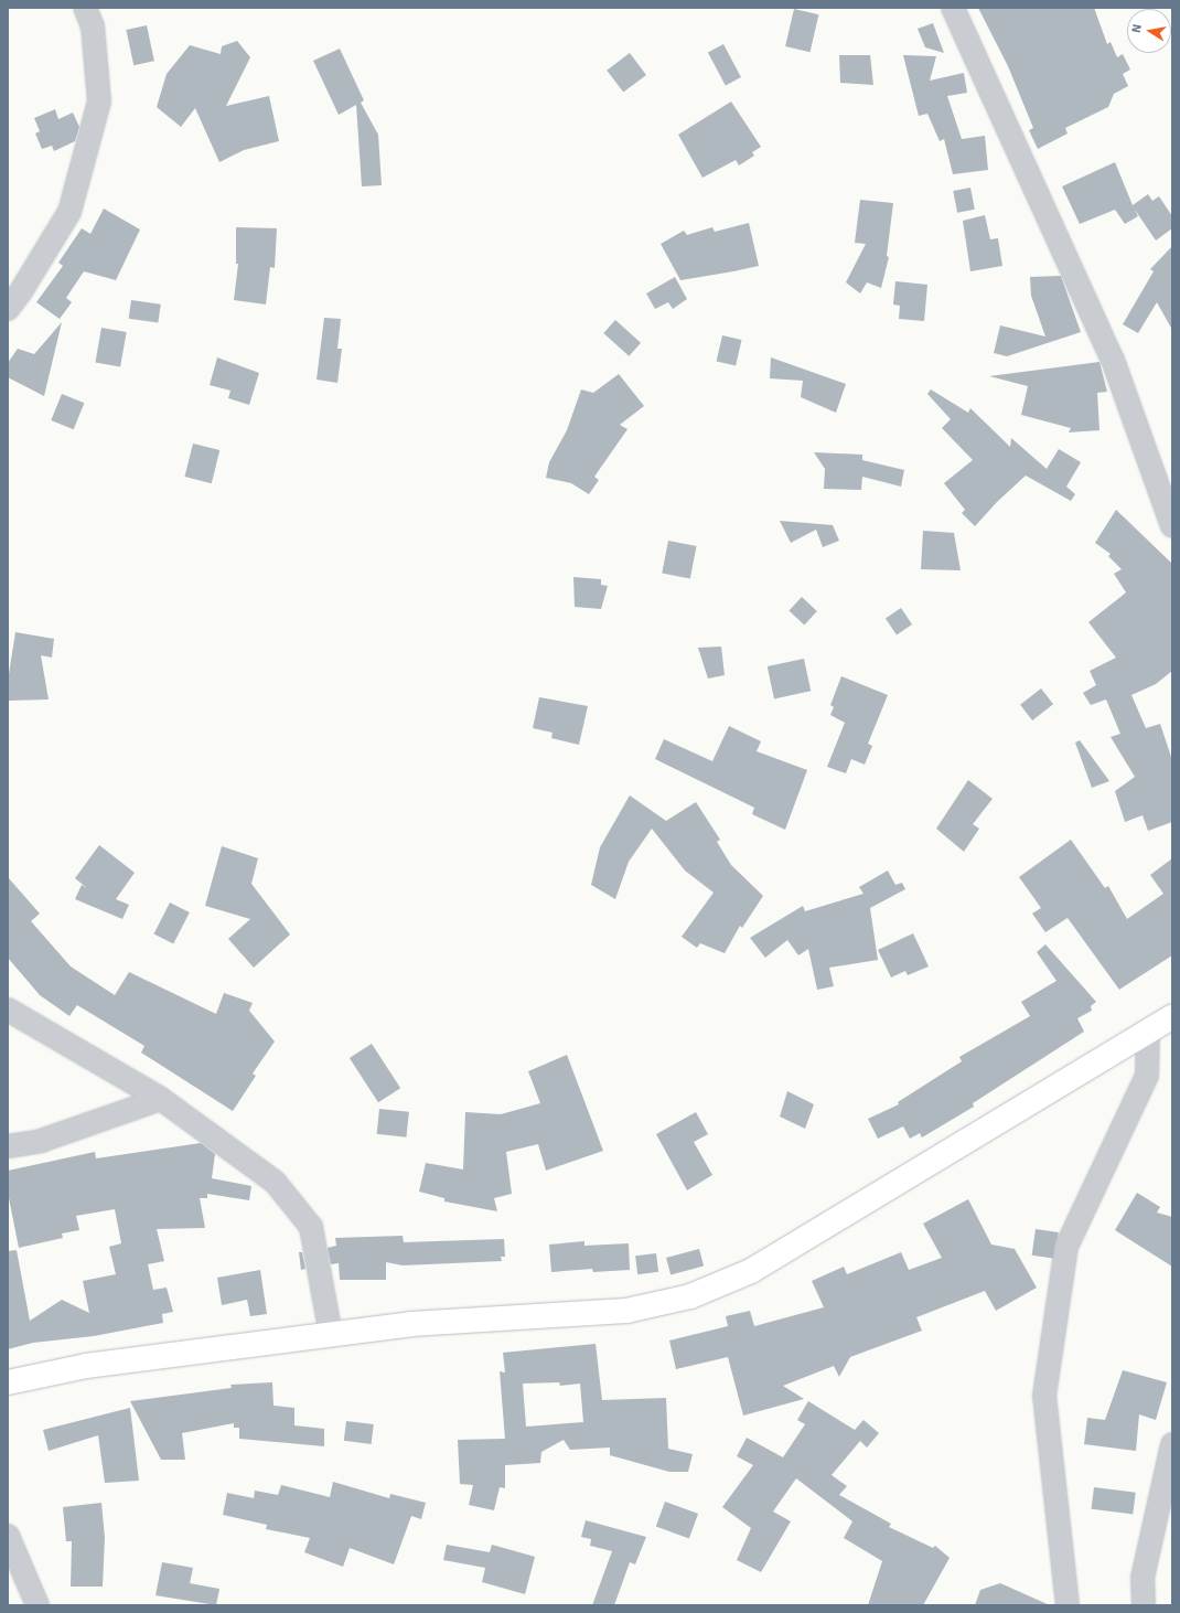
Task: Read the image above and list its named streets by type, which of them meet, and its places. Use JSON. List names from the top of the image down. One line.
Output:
{"north":"left"}
